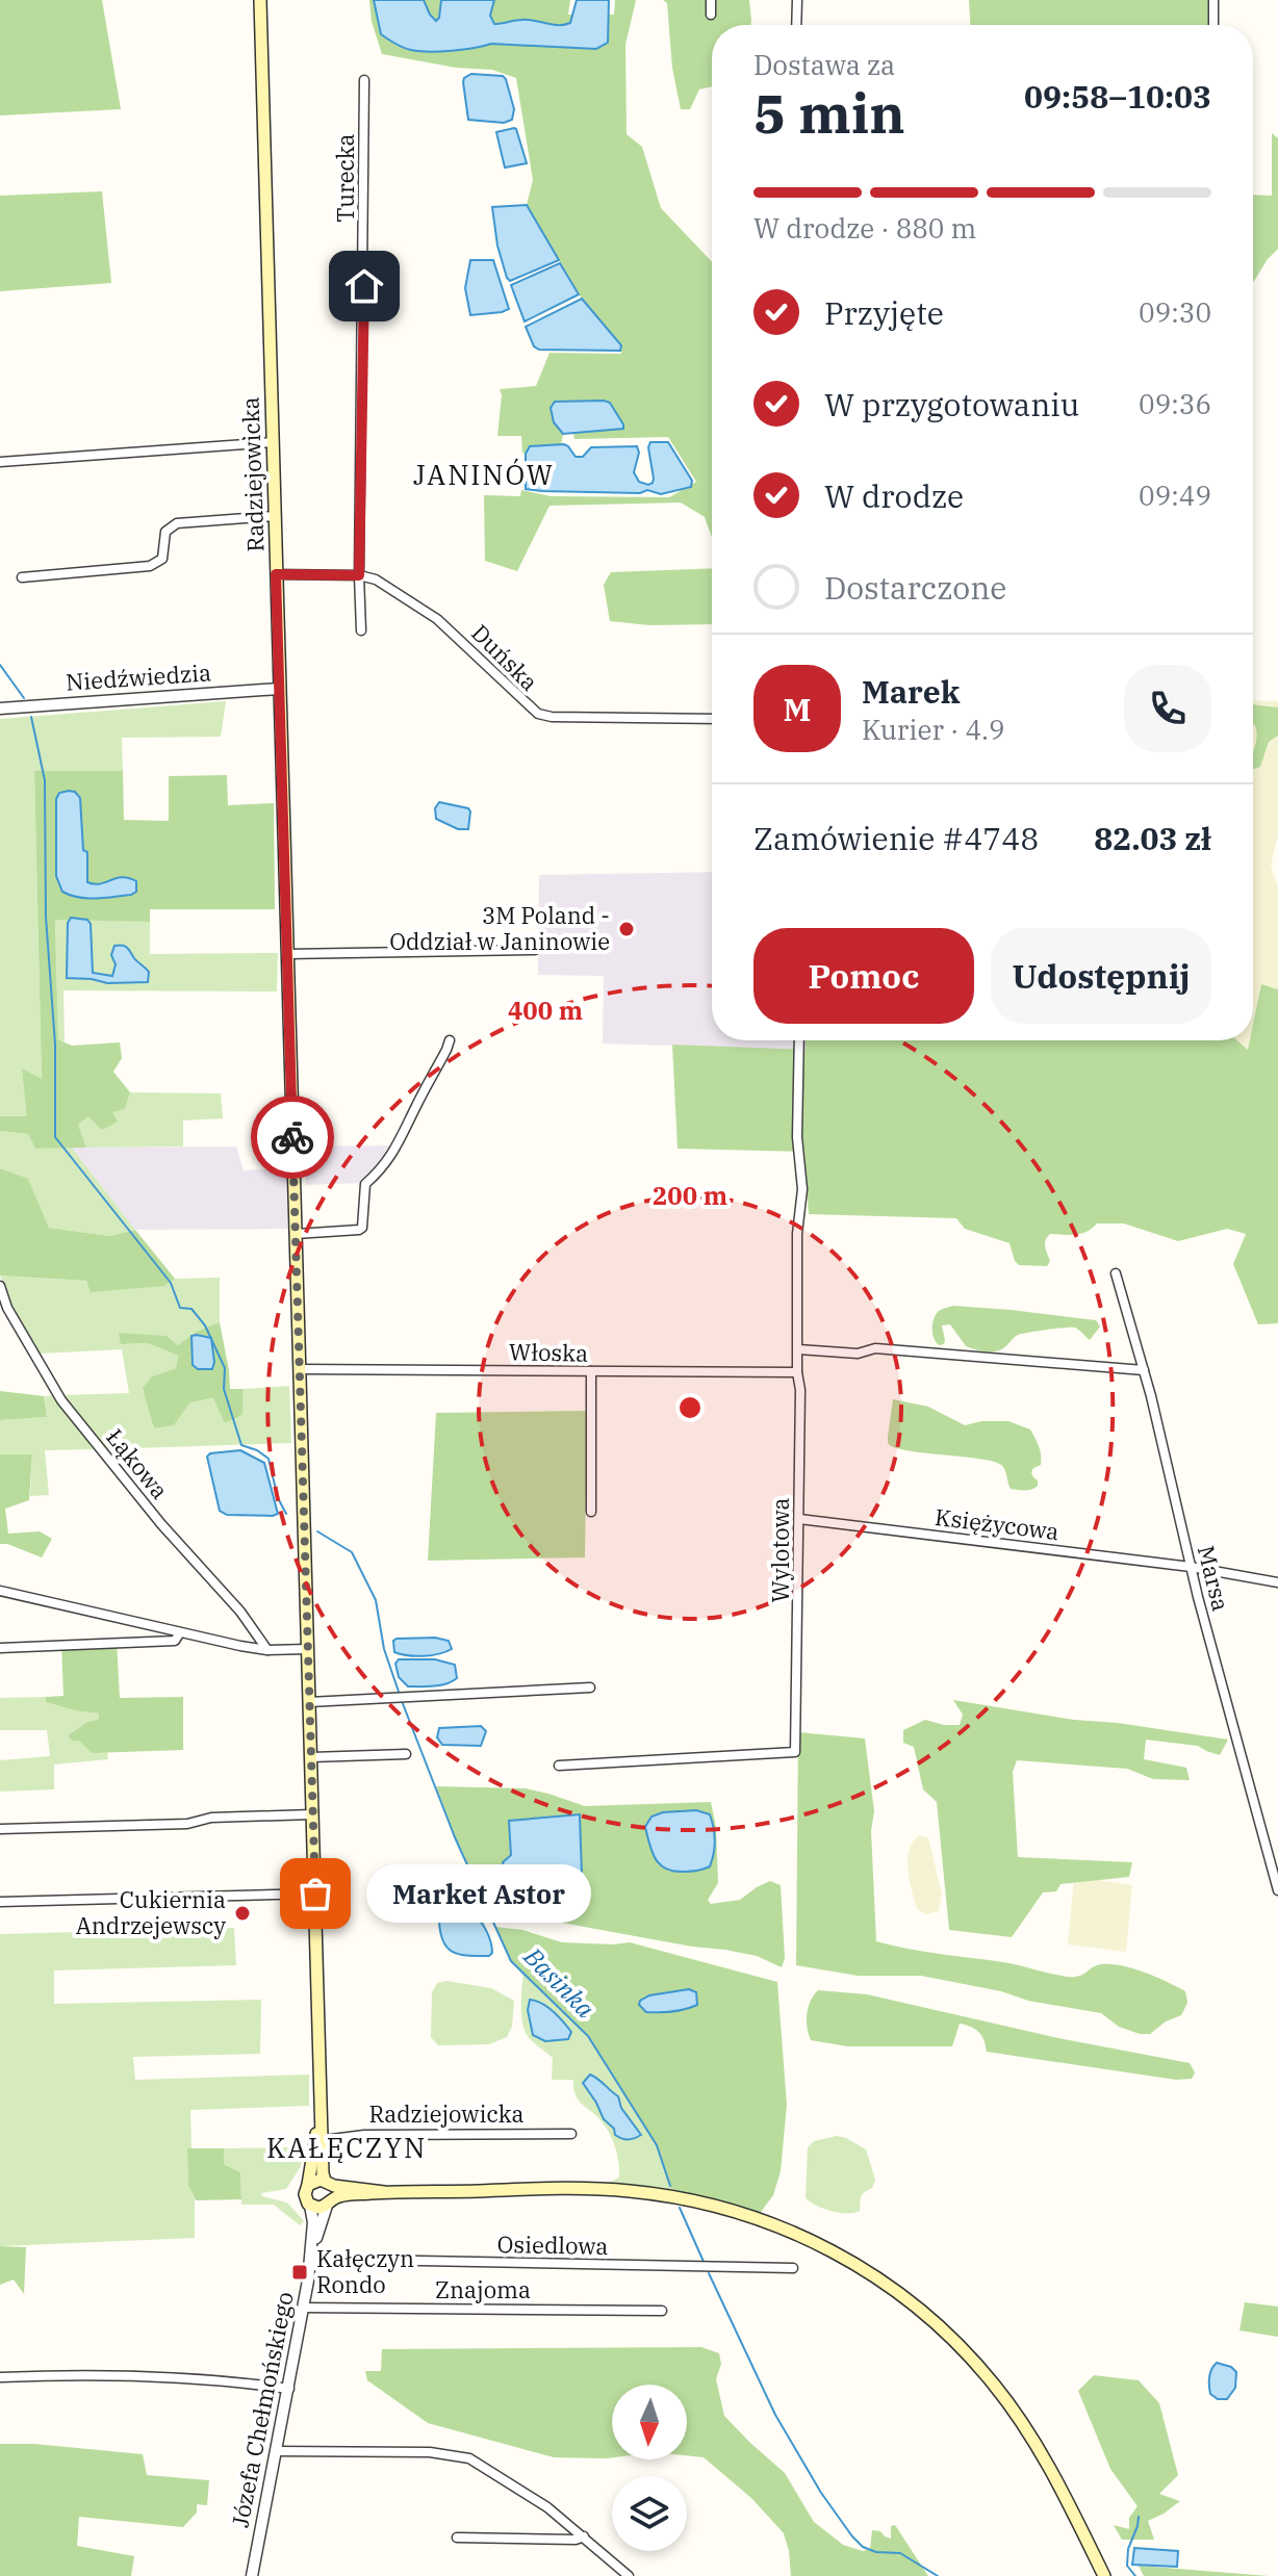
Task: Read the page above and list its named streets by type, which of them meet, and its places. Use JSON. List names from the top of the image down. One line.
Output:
{"streets":{"main road":["Radziejowicka"],"street":["Turecka","Duńska","Niedźwiedzia","Włoska","Łąkowa","Księżycowa","Wylotowa","Marsa","Osiedlowa","Znajoma","Józefa Chełmońskiego"]},"crossings":[["Turecka","Duńska"],["Radziejowicka","Duńska"],["Radziejowicka","Niedźwiedzia"],["Radziejowicka","Włoska"],["Radziejowicka","Józefa Chełmońskiego"],["Włoska","Wylotowa"],["Księżycowa","Wylotowa"],["Księżycowa","Marsa"],["Osiedlowa","Józefa Chełmońskiego"],["Znajoma","Józefa Chełmońskiego"]],"districts":["JANINÓW","KAŁĘCZYN"],"water":["Basinka"],"places":{"other":["3M Poland - Oddział w Janinowie","Market Astor","Cukiernia Andrzejewscy"],"transit":["Kałęczyn Rondo"]},"north":"bottom","page":{"heading":["5 min","Dostawa za","09:58–10:03"],"panel":["Marek","Kurier · 4.9","Zamówienie #4748","82.03 zł"],"bar":"W drodze · 880 m","list":[["Przyjęte","09:30"],["W przygotowaniu","09:36"],["W drodze","09:49"],"Dostarczone"],"round":"M","buttons":["Pomoc","Udostępnij"],"bubble":"Market Astor"},"rings":["400 m","200 m"]}
